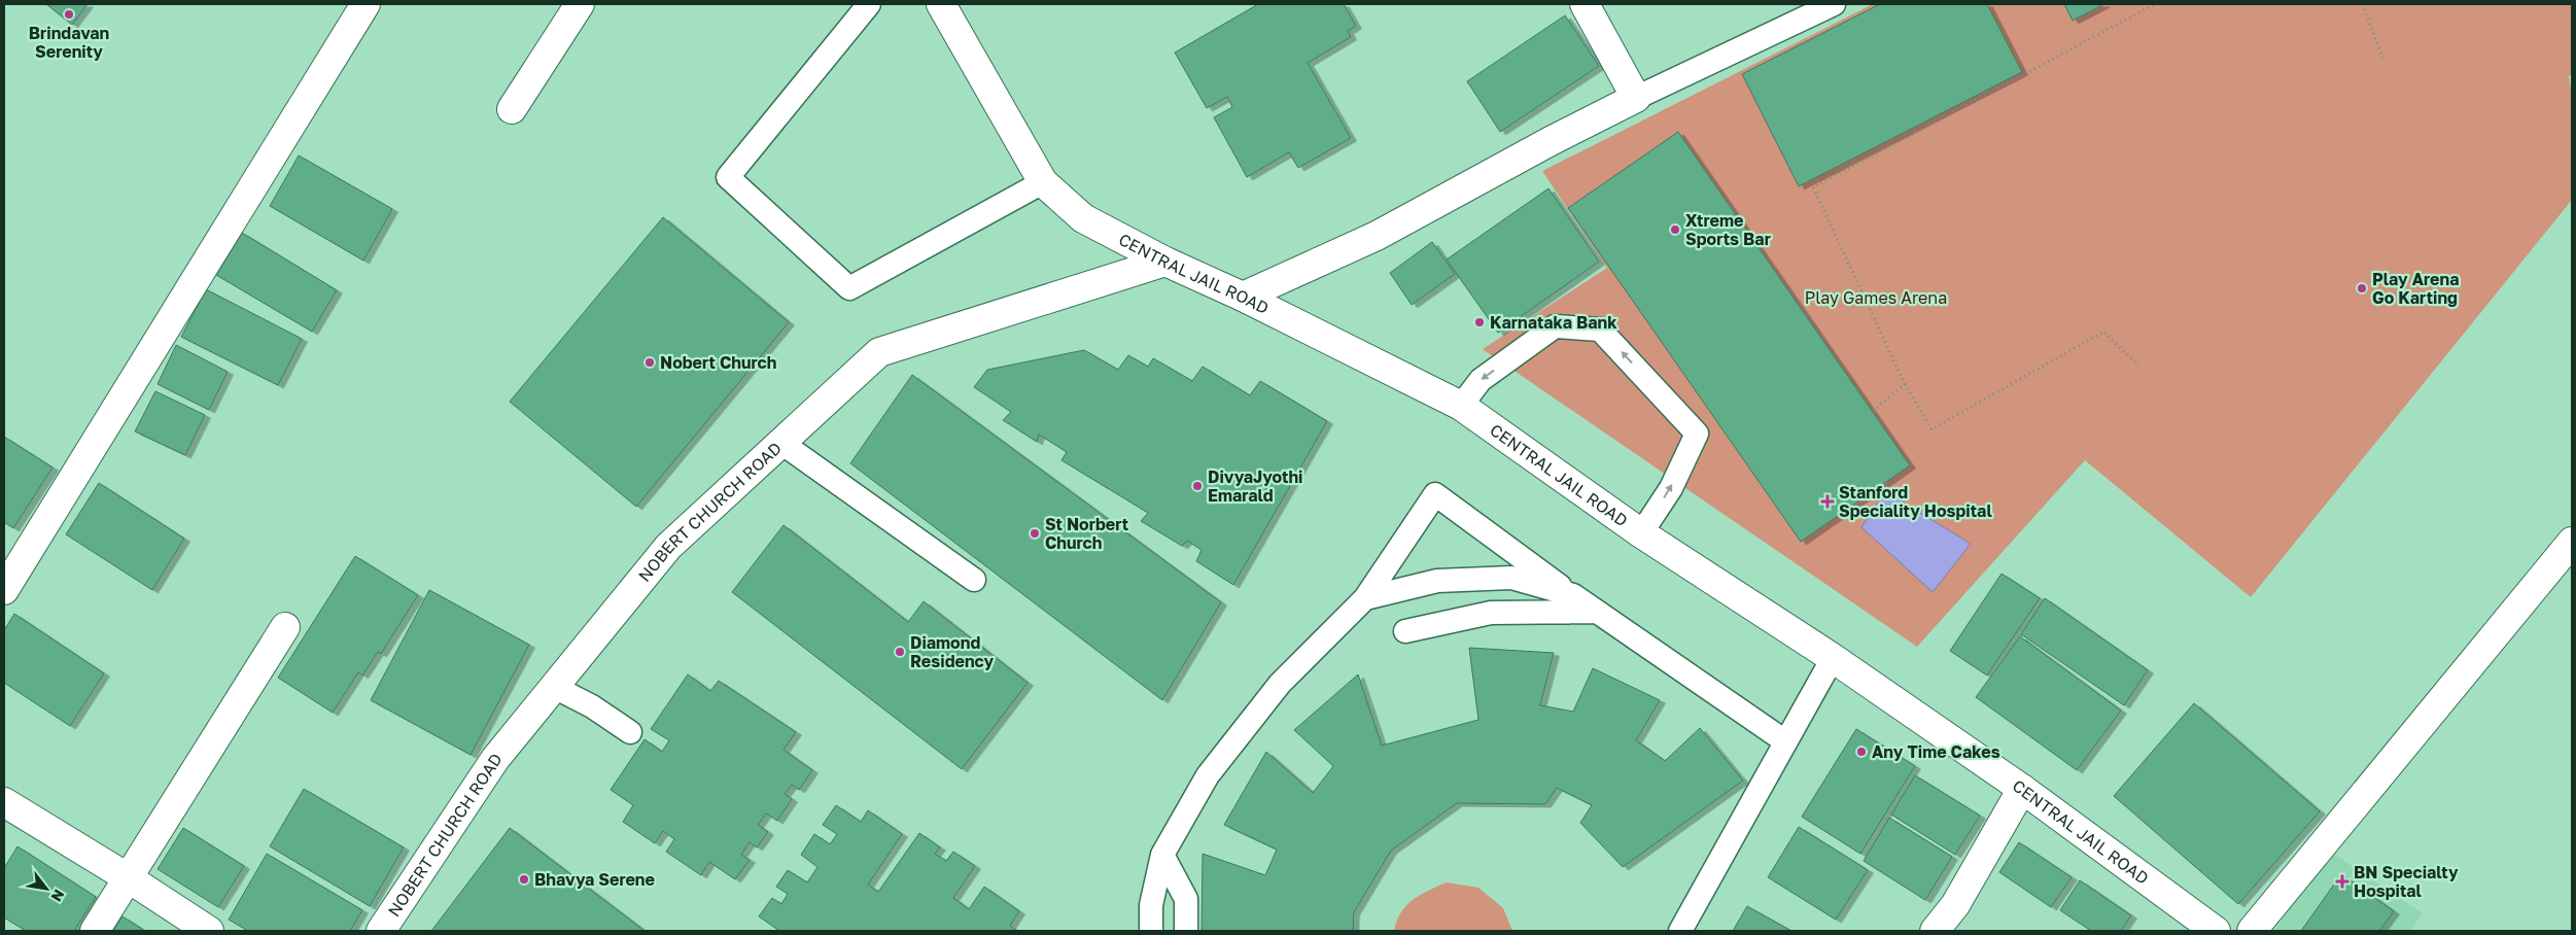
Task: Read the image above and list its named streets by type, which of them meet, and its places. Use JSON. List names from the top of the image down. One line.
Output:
{"streets":{"street":["CENTRAL JAIL ROAD","NOBERT CHURCH ROAD"]},"crossings":[["CENTRAL JAIL ROAD","NOBERT CHURCH ROAD"]],"parks":["Play Games Arena"],"places":{"other":["Brindavan Serenity","Xtreme Sports Bar","Play Arena Go Karting","Karnataka Bank","Nobert Church","DivyaJyothi Emarald","St Norbert Church","Diamond Residency","Any Time Cakes","Bhavya Serene"],"health":["Stanford Speciality Hospital","BN Specialty Hospital"]},"north":"bottom right"}
